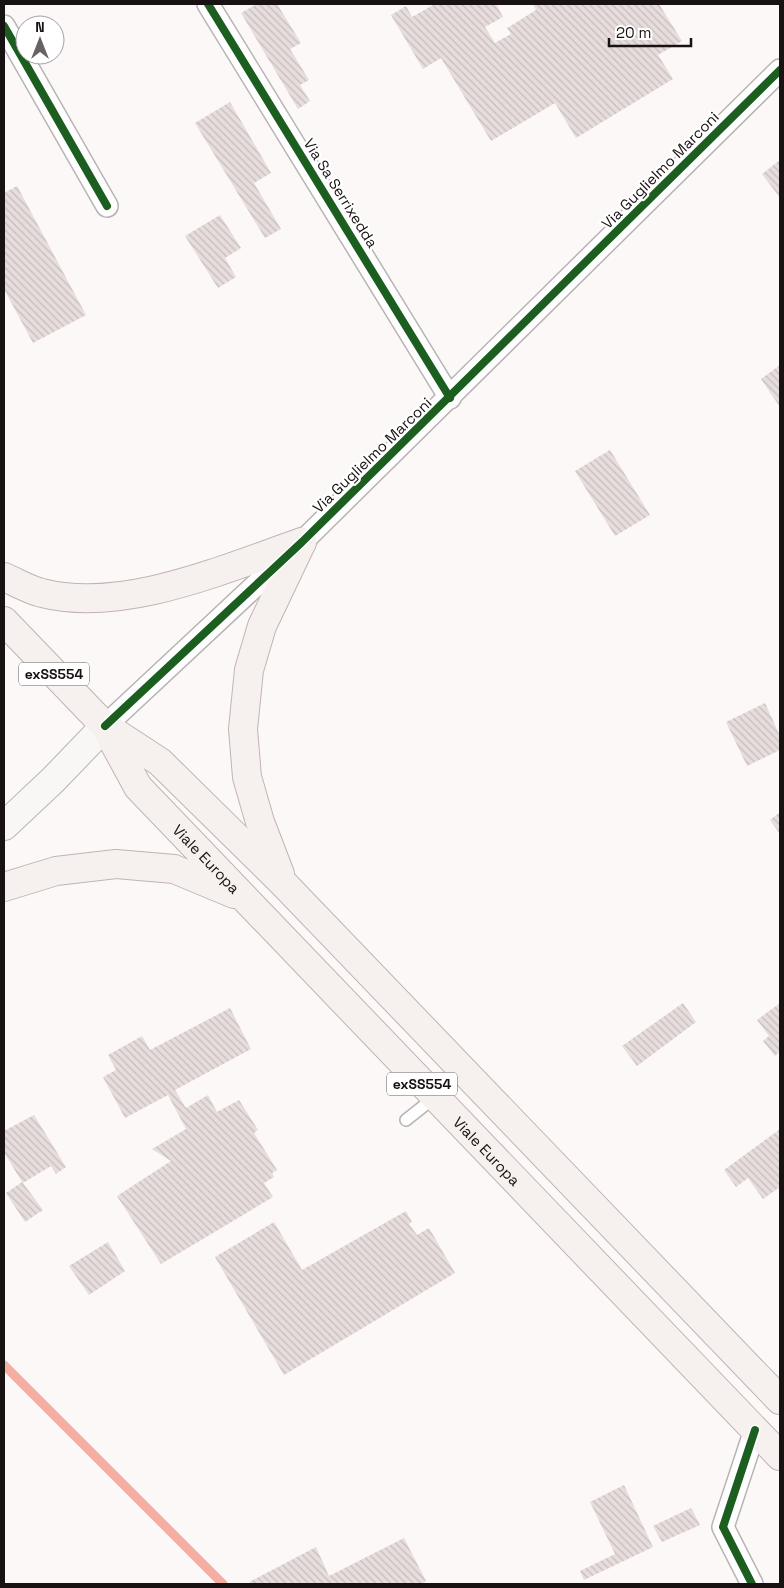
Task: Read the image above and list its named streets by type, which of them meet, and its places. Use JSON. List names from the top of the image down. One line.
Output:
{"streets":{"main road":["Via Guglielmo Marconi","exSS554","Viale Europa"],"street":["Via Sa Serrixedda"]},"crossings":[["Via Guglielmo Marconi","Via Sa Serrixedda"],["Via Guglielmo Marconi","Viale Europa"]],"scale_bar":"20 m","north":"top"}
